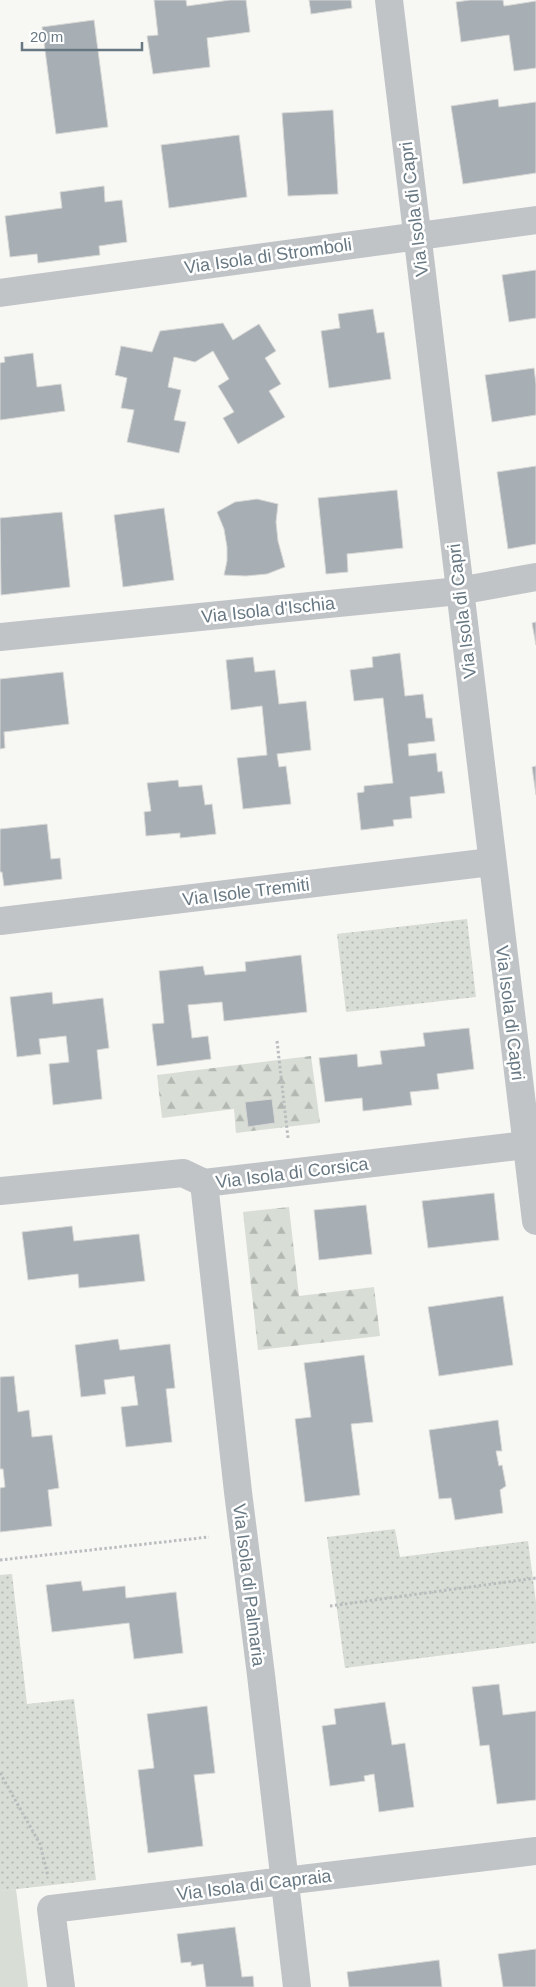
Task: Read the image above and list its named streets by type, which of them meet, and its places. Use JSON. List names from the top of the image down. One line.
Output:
{"streets":{"street":["Via Isola di Capri","Via Isola di Stromboli","Via Isola d'Ischia","Via Isole Tremiti","Via Isola di Corsica","Via Isola di Palmaria","Via Isola di Capraia"]},"crossings":[["Via Isola di Capri","Via Isola di Stromboli"],["Via Isola di Capri","Via Isola d'Ischia"],["Via Isola di Capri","Via Isole Tremiti"],["Via Isola di Capri","Via Isola di Corsica"],["Via Isola di Corsica","Via Isola di Palmaria"],["Via Isola di Palmaria","Via Isola di Capraia"]],"scale_bar":"20 m"}
